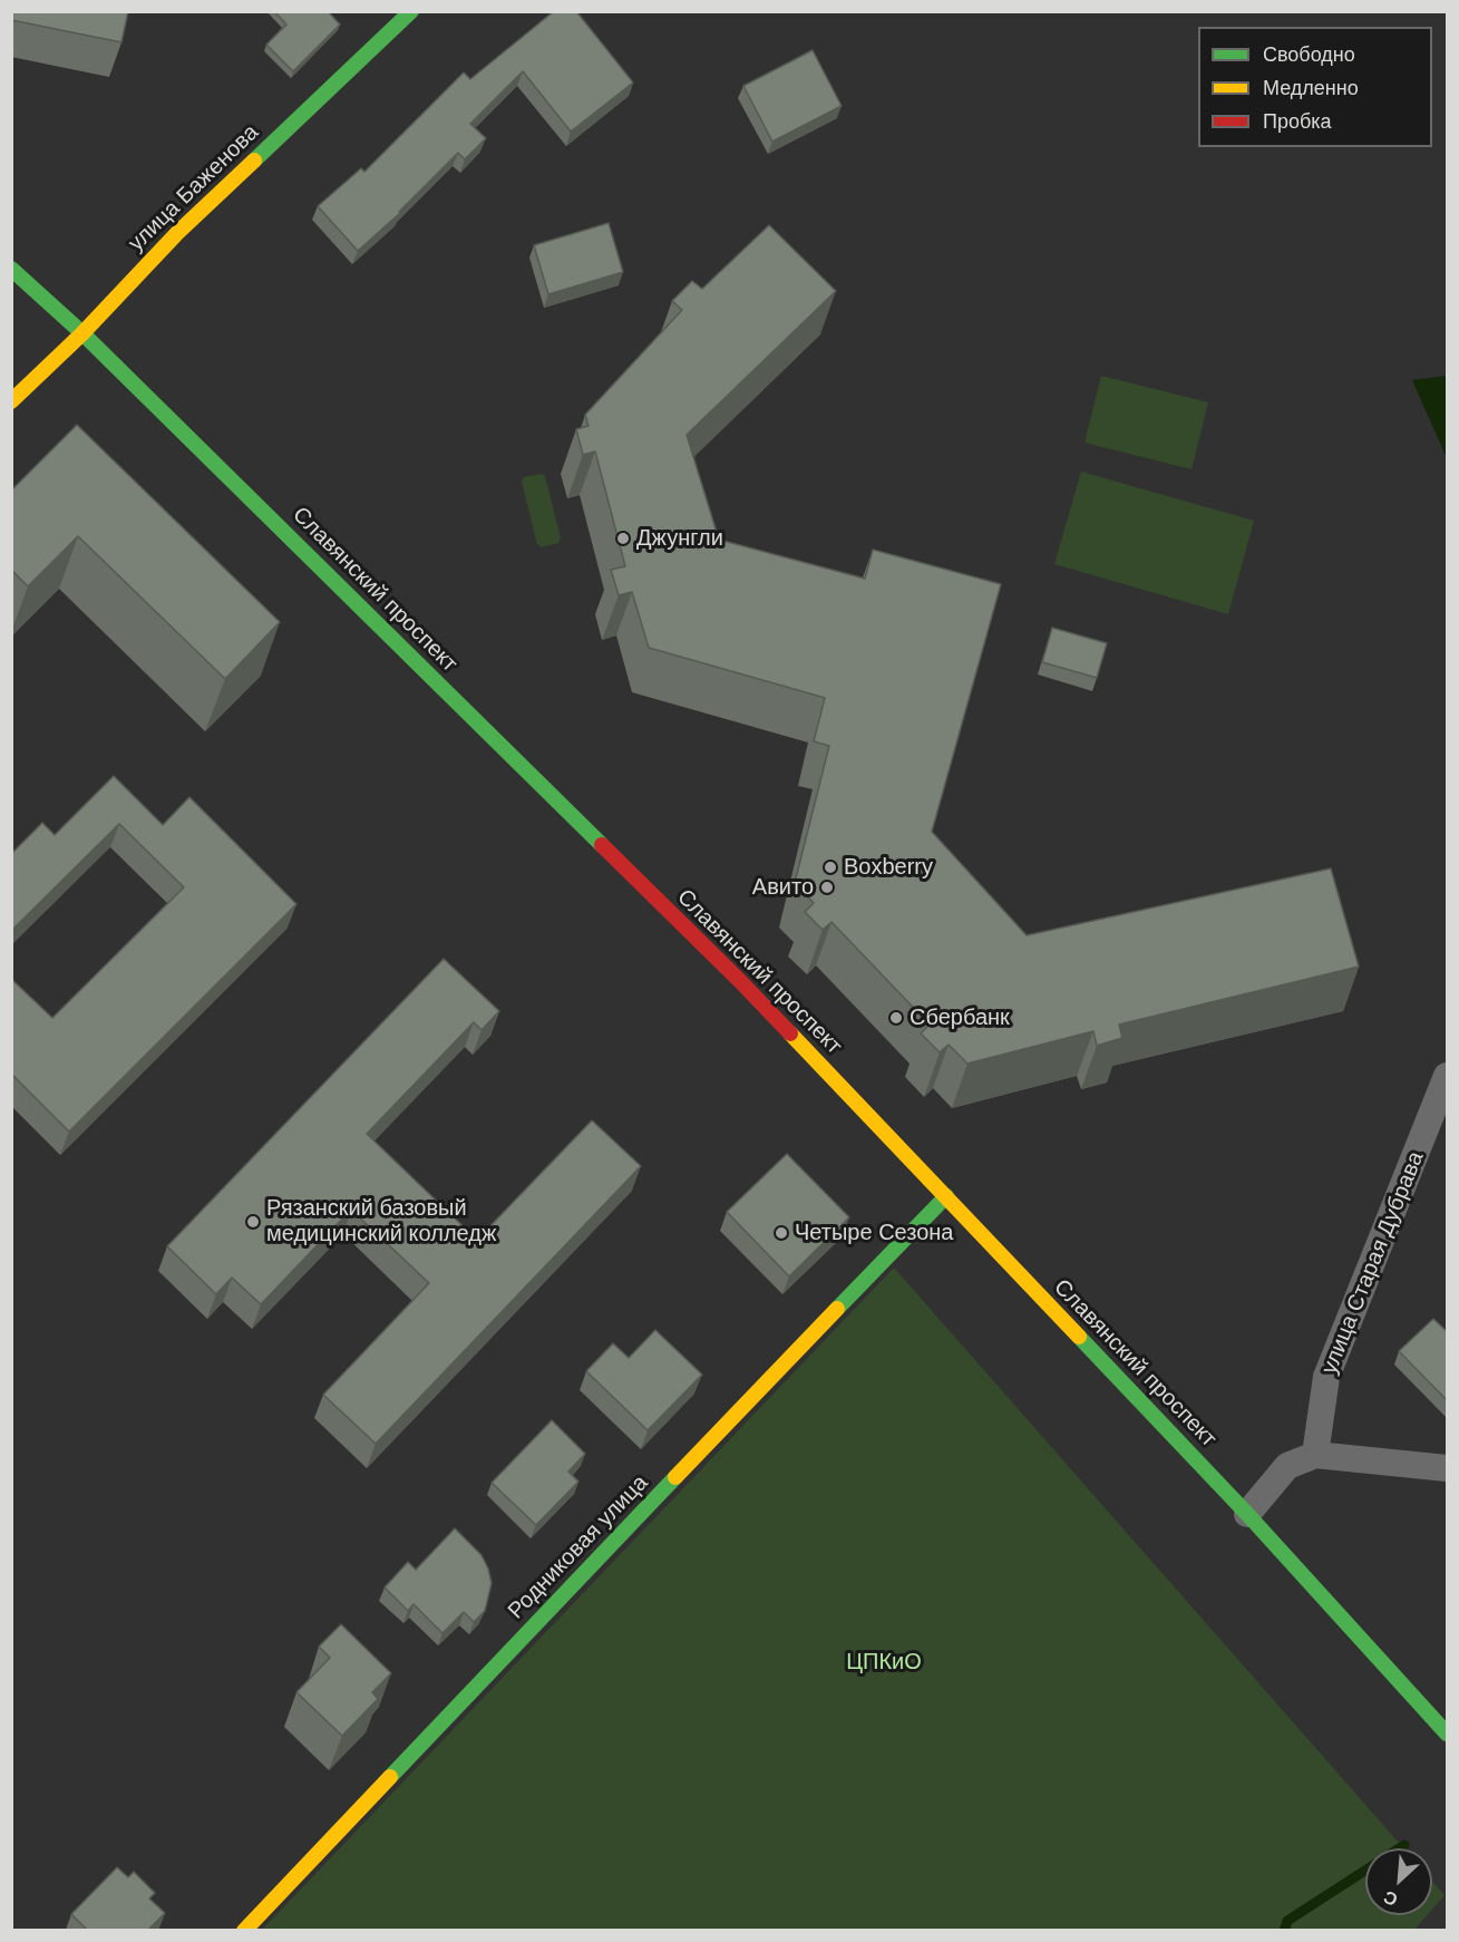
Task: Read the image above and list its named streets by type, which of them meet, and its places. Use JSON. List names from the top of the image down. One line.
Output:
{"streets":{"street":["улица Баженова","Славянский проспект","улица Старая Дубрава","Родниковая улица"]},"crossings":[["улица Баженова","Славянский проспект"],["Славянский проспект","Родниковая улица"]],"parks":["ЦПКиО"],"places":["Джунгли","Boxberry","Авито","Сбербанк","Рязанский базовый медицинский колледж","Четыре Сезона"],"legend":["Свободно","Медленно","Пробка"],"north":"bottom left"}
